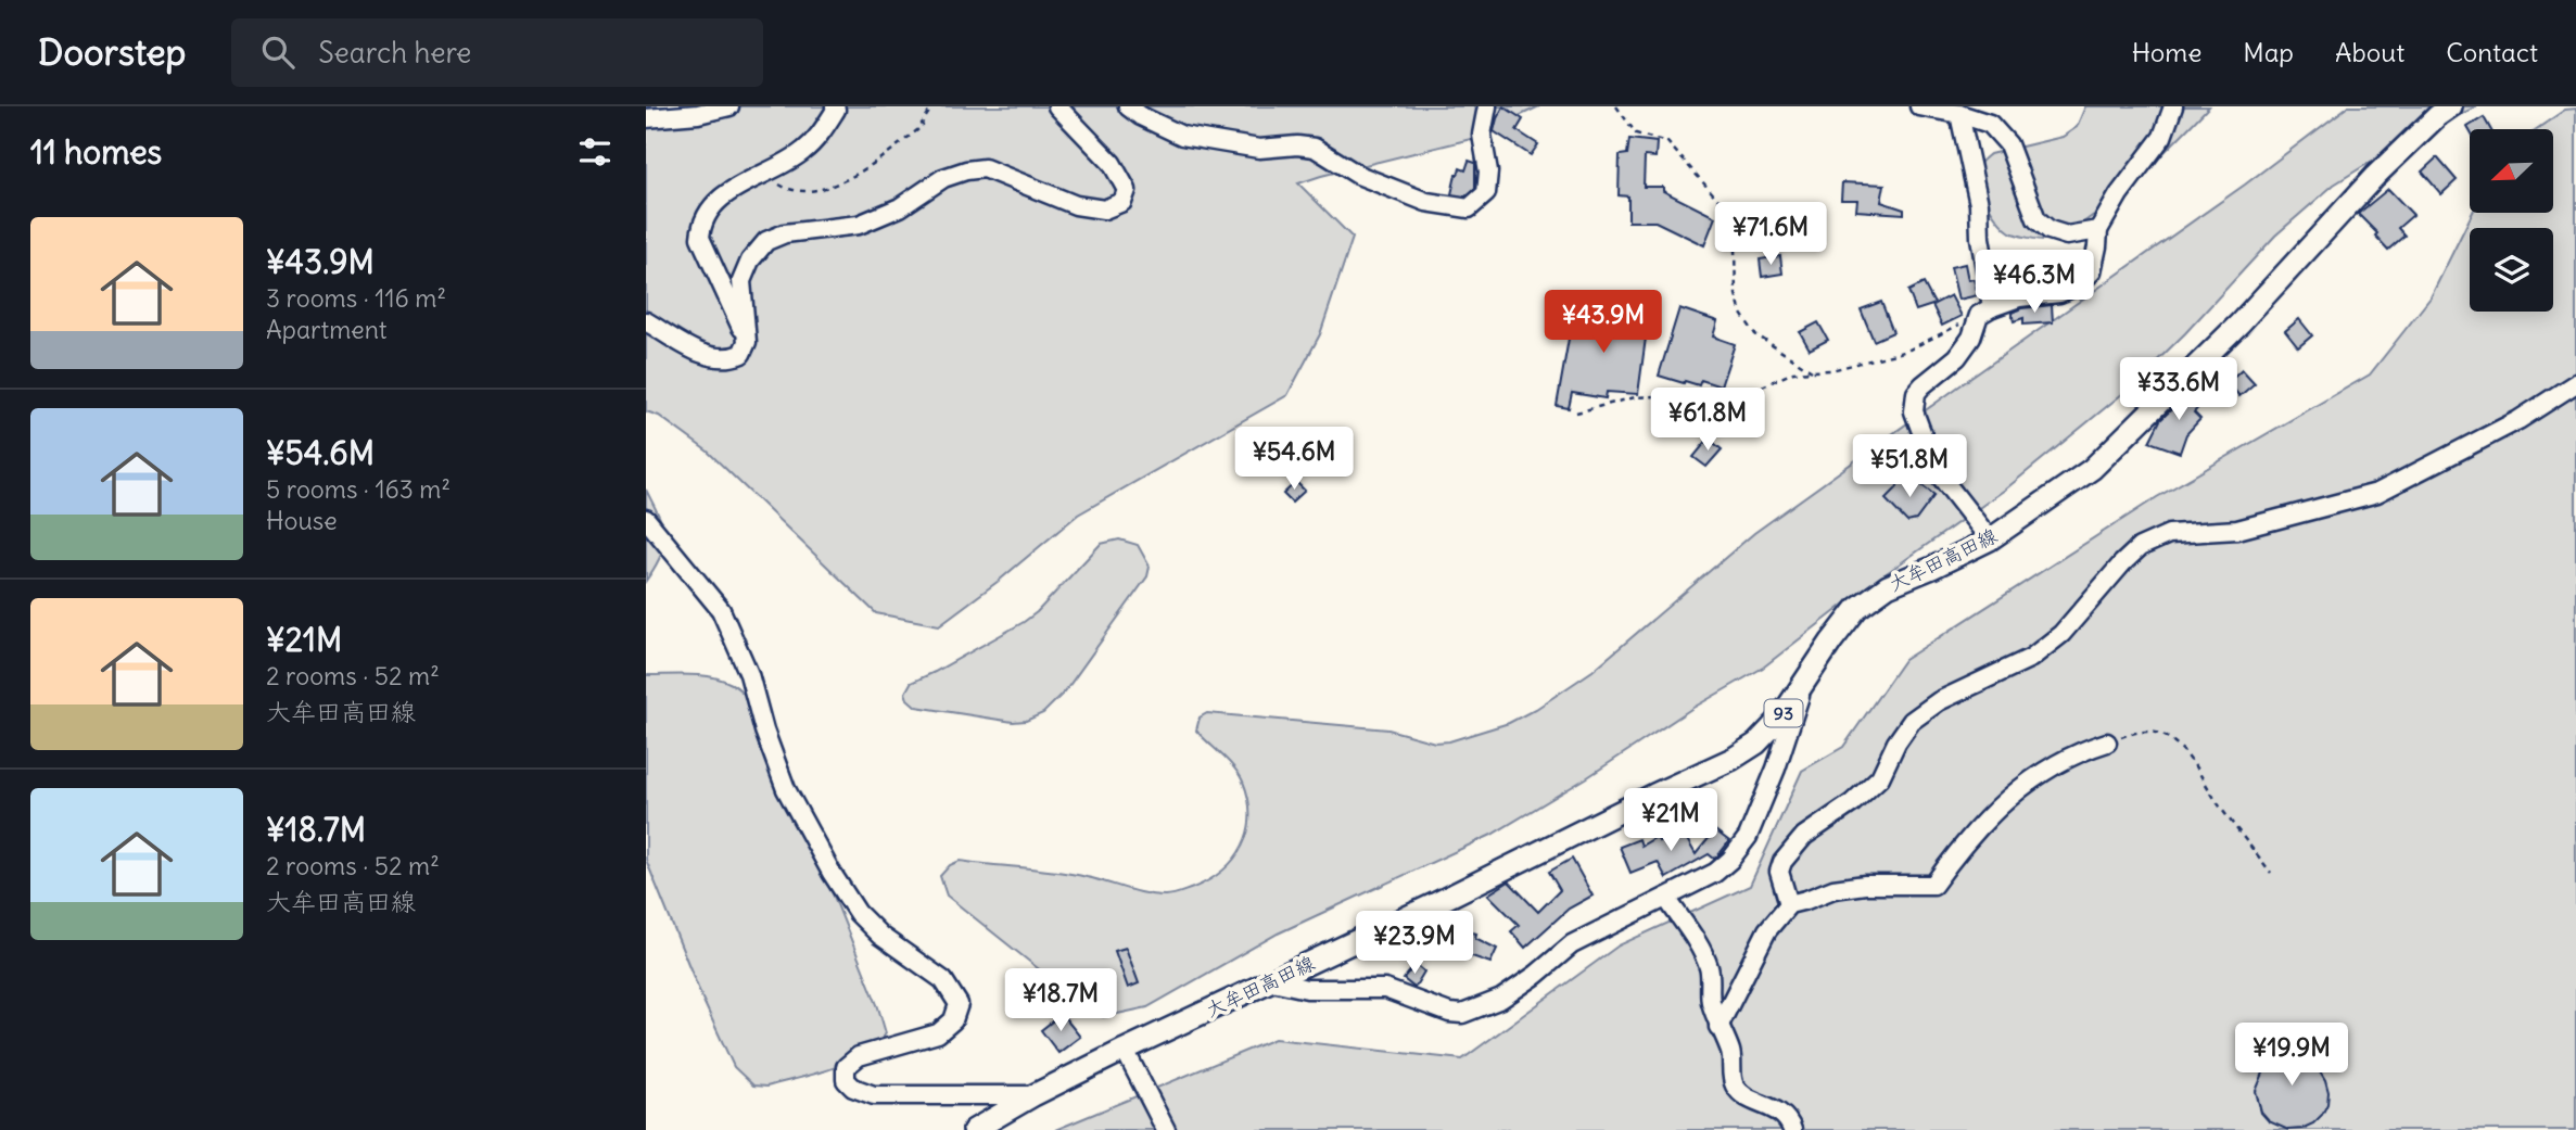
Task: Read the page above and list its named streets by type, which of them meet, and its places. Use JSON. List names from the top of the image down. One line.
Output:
{"streets":{"main road":["大牟田高田線","93"]},"north":"bottom left","page":{"header":"Doorstep","search":"Search here","nav":["Home","Map","About","Contact"],"heading":"11 homes","list":[{"name":"¥43.9M","note":"3 rooms · 116 m² · Apartment"},{"name":"¥54.6M","note":"5 rooms · 163 m² · House"},{"name":"¥21M","note":"2 rooms · 52 m² · 大牟田高田線"},{"name":"¥18.7M","note":"2 rooms · 52 m² · 大牟田高田線"}],"price":["¥71.6M","¥46.3M","¥43.9M","¥33.6M","¥61.8M","¥54.6M","¥51.8M","¥21M","¥23.9M","¥18.7M","¥19.9M"]}}
